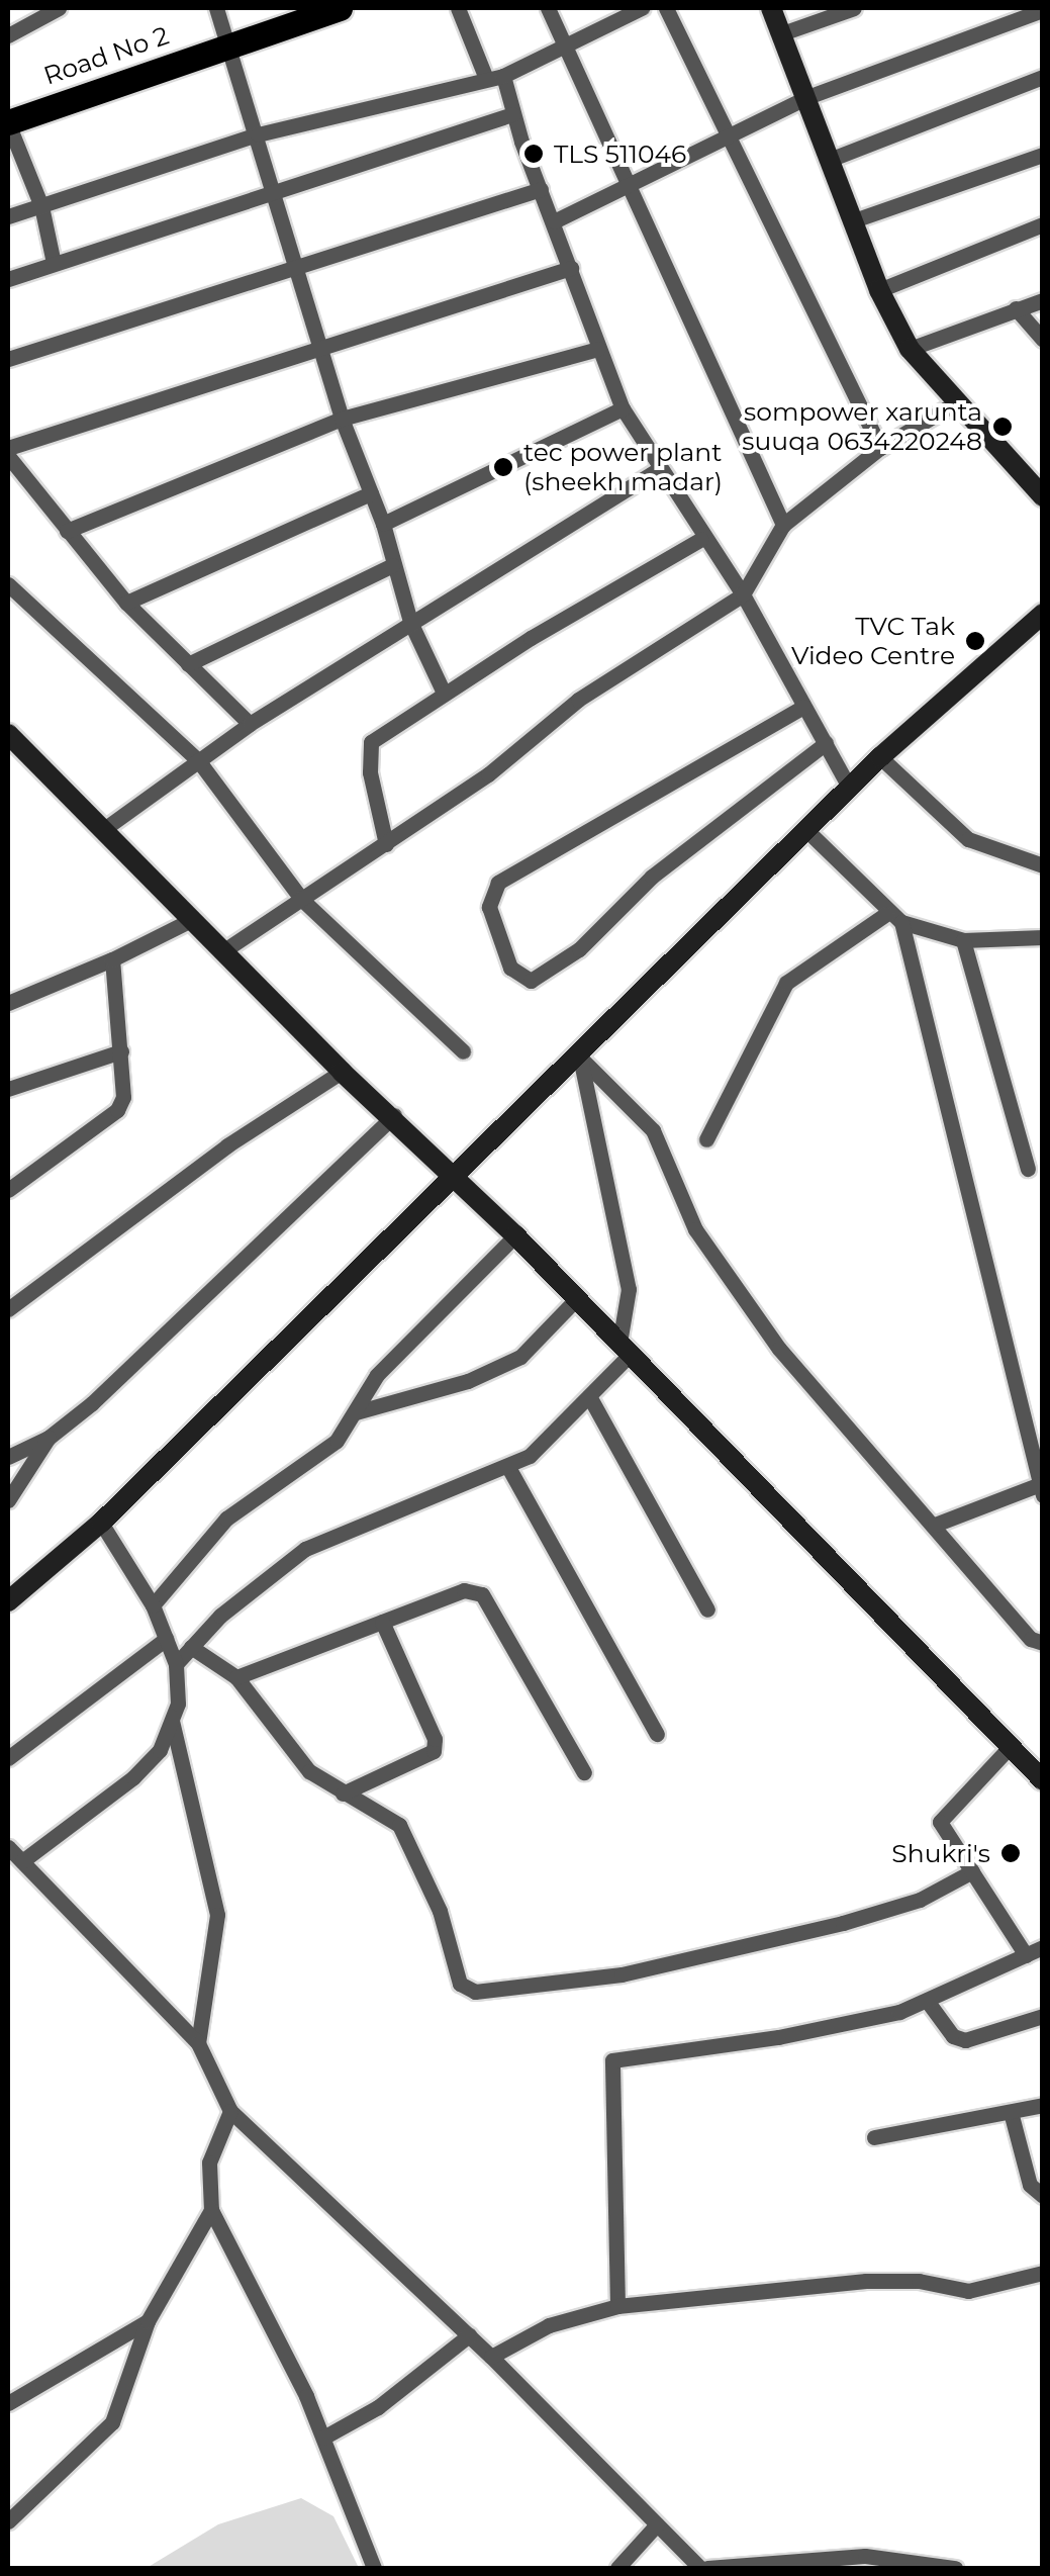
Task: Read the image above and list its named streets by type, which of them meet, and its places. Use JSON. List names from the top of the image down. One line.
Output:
{"streets":{"main road":["Road No 2"]},"places":["TLS 511046","sompower xarunta suuqa 0634220248","tec power plant (sheekh madar)","TVC Tak Video Centre","Shukri's"]}
